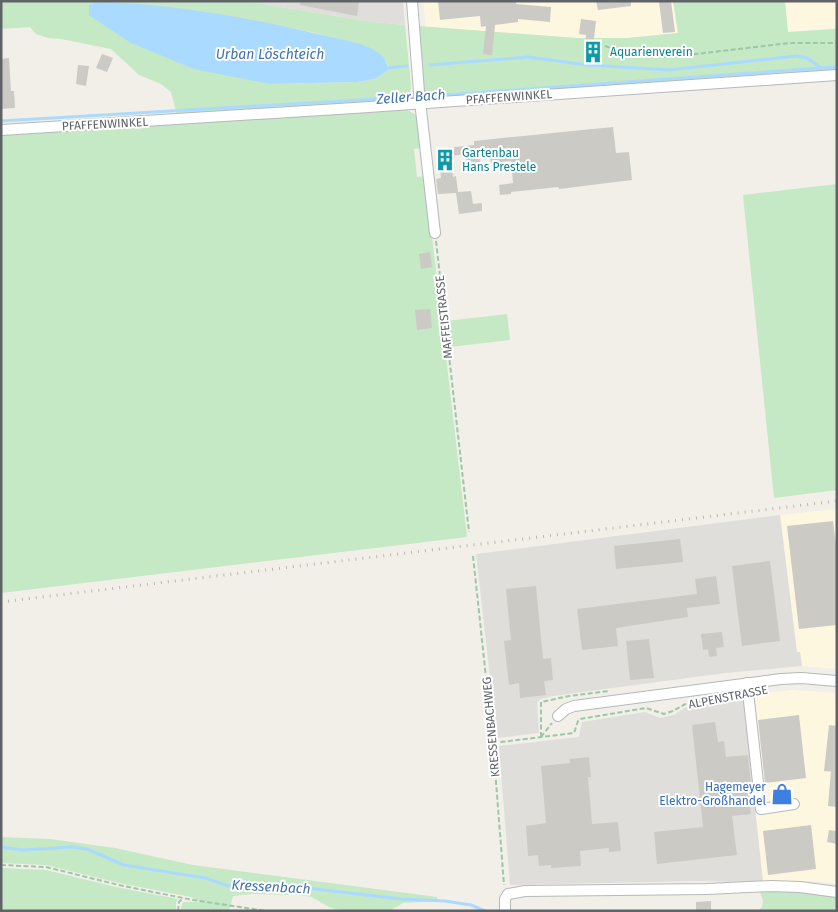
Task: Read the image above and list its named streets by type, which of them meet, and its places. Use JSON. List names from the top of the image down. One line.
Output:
{"streets":{"street":["PFAFFENWINKEL","ALPENSTRASSE"],"path":["MAFFEISTRASSE","KRESSENBACHWEG"]},"crossings":[["ALPENSTRASSE","KRESSENBACHWEG"]],"water":["Urban Löschteich","Zeller Bach","Kressenbach"],"places":{"building":["Aquarienverein","Gartenbau Hans Prestele"],"shop":["Hagemeyer Elektro-Großhandel"]}}
